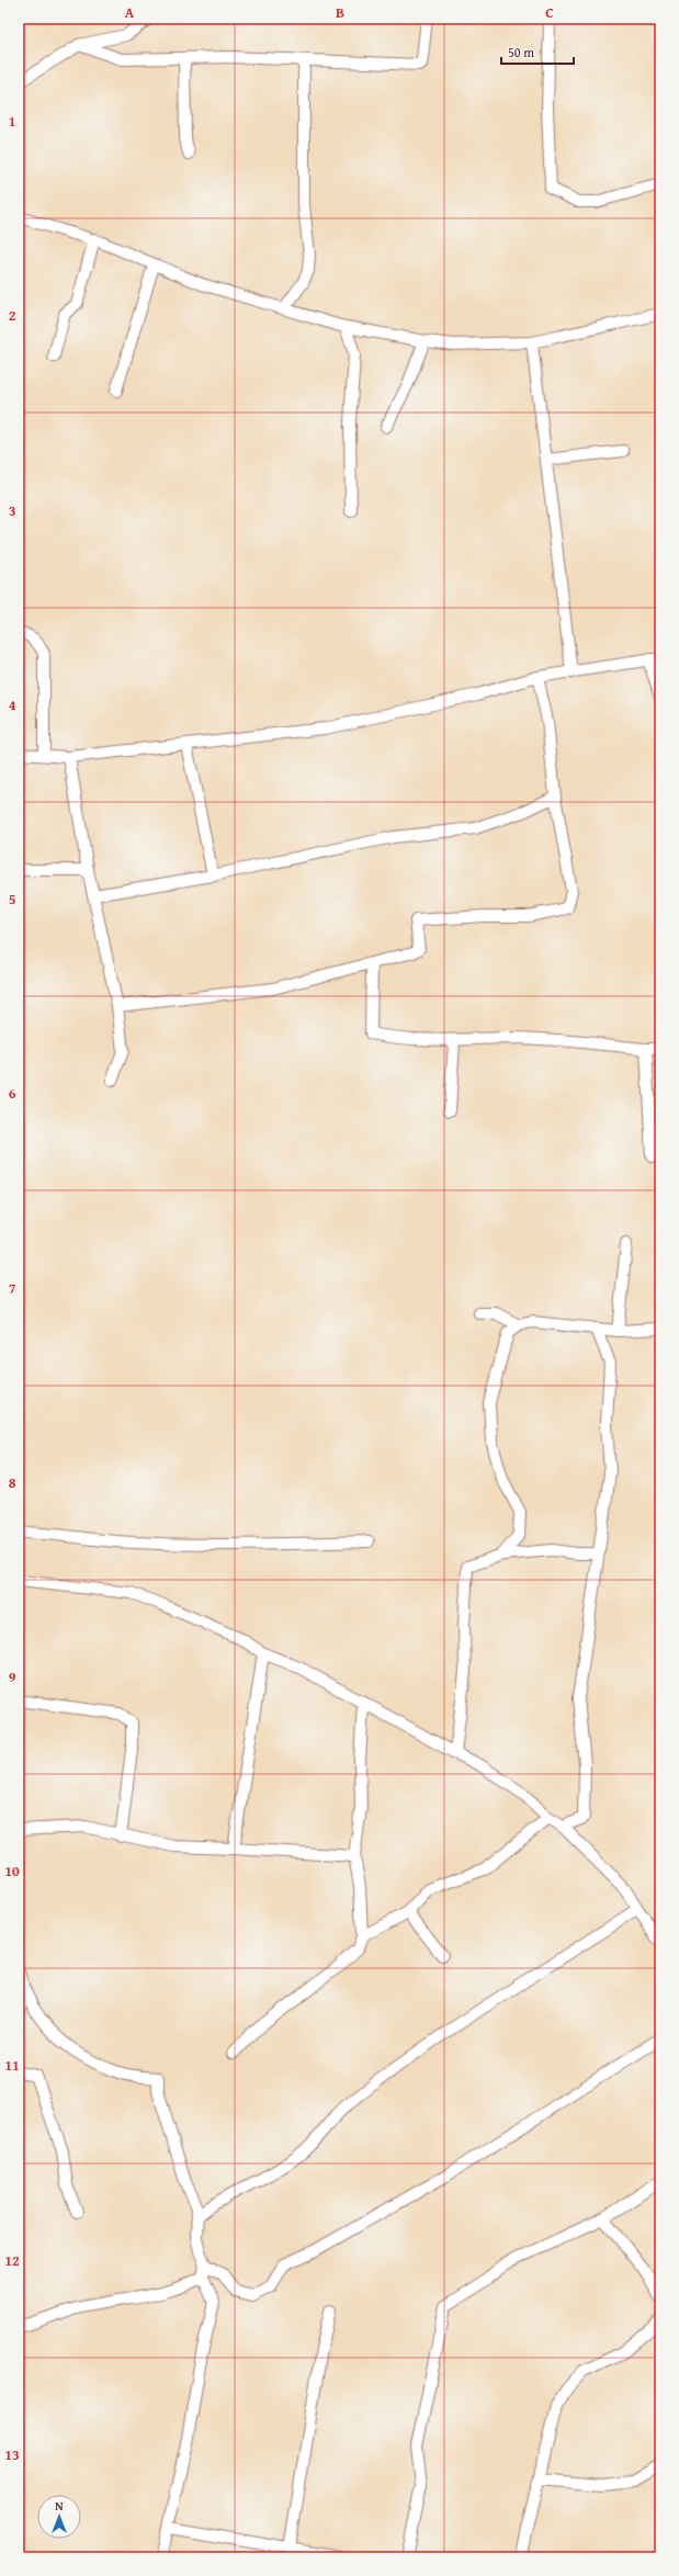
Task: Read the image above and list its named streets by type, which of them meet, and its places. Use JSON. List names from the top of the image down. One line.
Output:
{"scale_bar":"50 m","north":"top","grid":{"columns":["A","B","C"],"rows":["1","2","3","4","5","6","7","8","9","10","11","12","13"]}}
